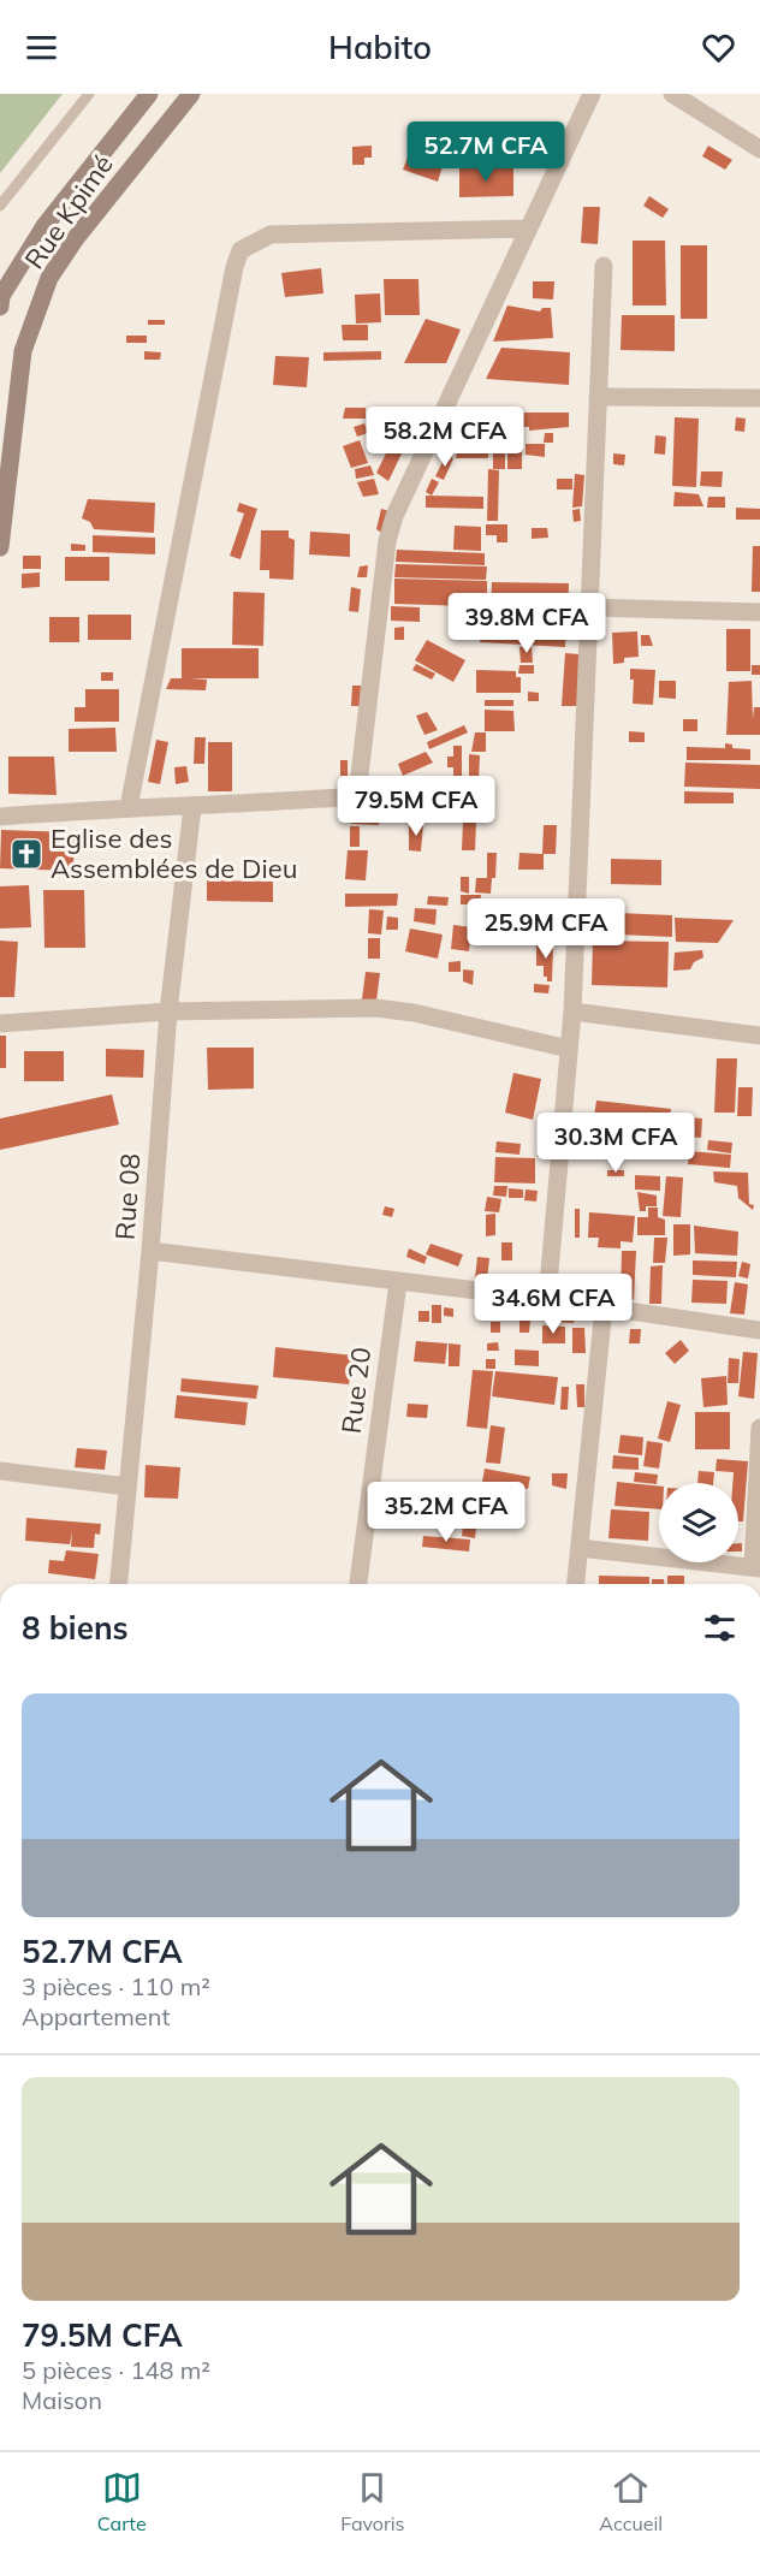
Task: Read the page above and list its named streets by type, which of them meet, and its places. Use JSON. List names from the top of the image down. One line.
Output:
{"streets":{"main road":["Rue Kpimé"],"street":["Rue 08","Rue 20"]},"places":{"church":["Eglise des Assemblées de Dieu"]},"page":{"header":"Habito","price":["52.7M CFA","58.2M CFA","39.8M CFA","79.5M CFA","25.9M CFA","30.3M CFA","34.6M CFA","35.2M CFA"],"heading":"8 biens","list":[{"name":"52.7M CFA","note":"3 pièces · 110 m² · Appartement"},{"name":"79.5M CFA","note":"5 pièces · 148 m² · Maison"}],"tabs":["Carte","Favoris","Accueil"]}}
